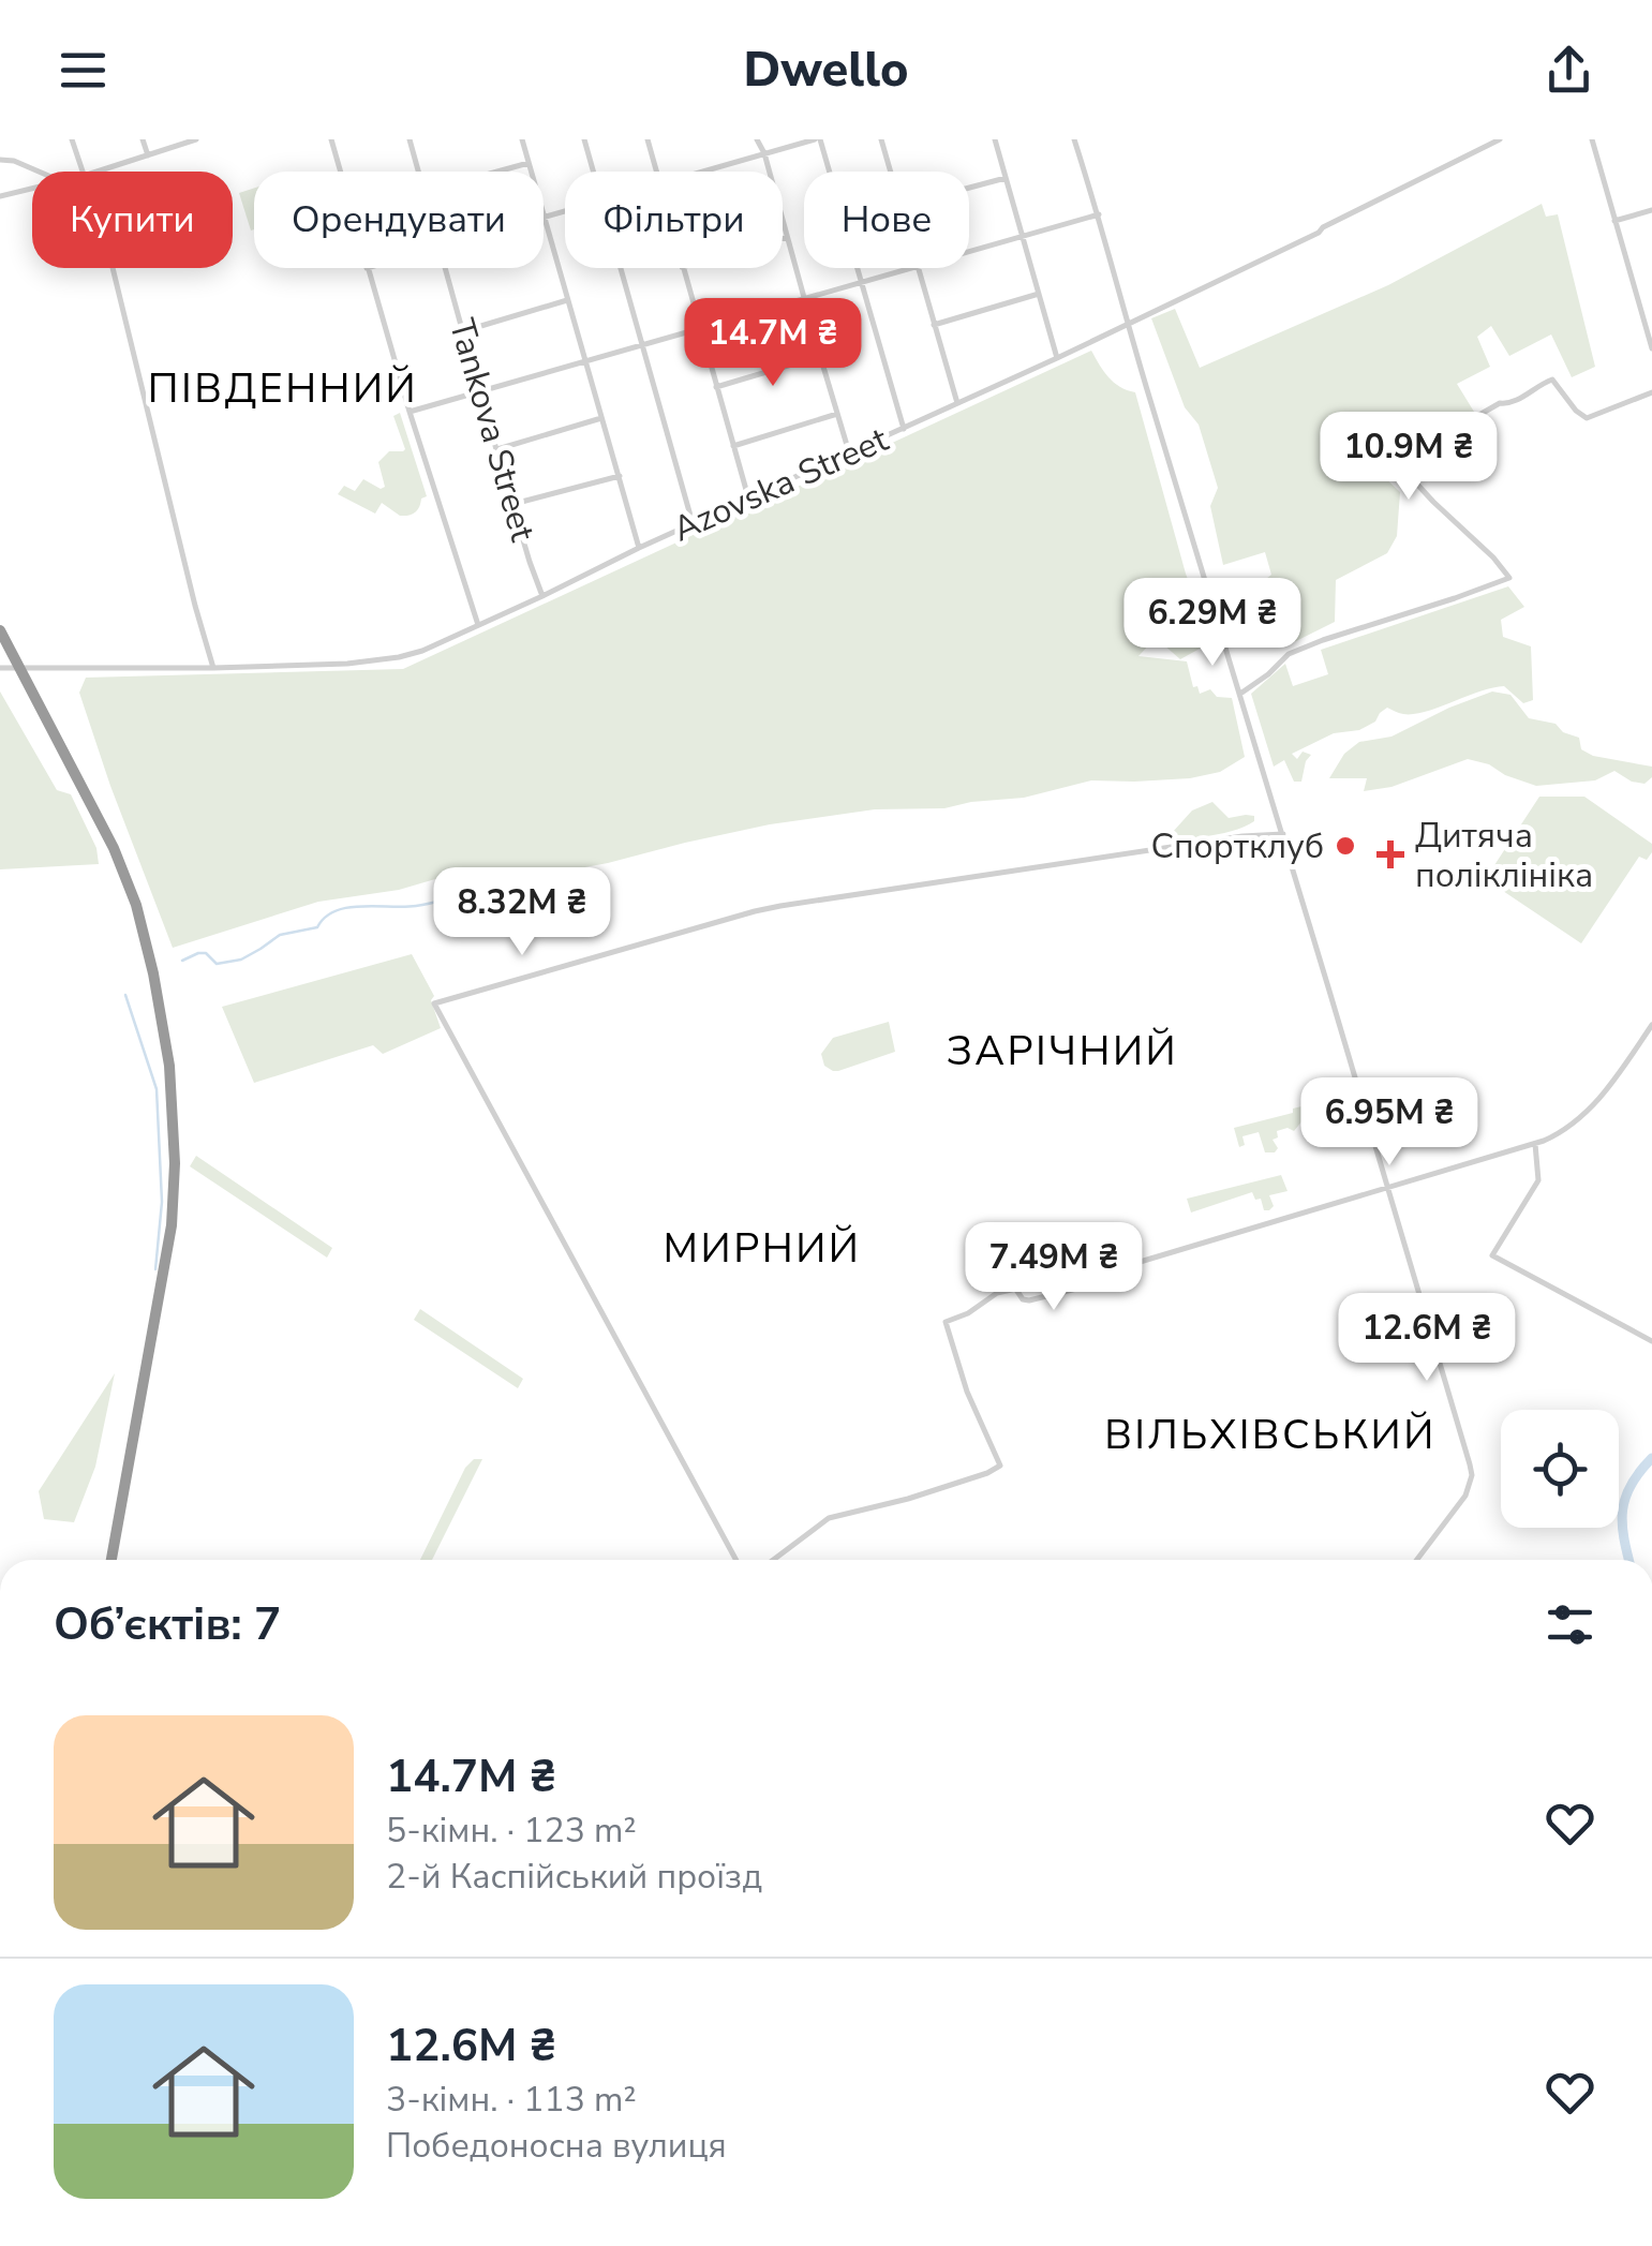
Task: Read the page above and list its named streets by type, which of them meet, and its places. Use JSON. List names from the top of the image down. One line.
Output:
{"streets":{"street":["Tankova Street","Azovska Street"]},"crossings":[["Tankova Street","Azovska Street"]],"districts":["ПІВДЕННИЙ","ЗАРІЧНИЙ","МИРНИЙ","ВІЛЬХІВСЬКИЙ"],"places":{"other":["Спортклуб"],"health":["Дитяча поліклініка"]},"page":{"header":"Dwello","chip":["Купити","Орендувати","Фільтри","Нове"],"price":["14.7M ₴","10.9M ₴","6.29M ₴","8.32M ₴","6.95M ₴","7.49M ₴","12.6M ₴"],"heading":"Об’єктів: 7","list":[{"name":"14.7M ₴","note":"5-кімн. · 123 m² · 2-й Каспійський проїзд"},{"name":"12.6M ₴","note":"3-кімн. · 113 m² · Победоносна вулиця"}]}}
